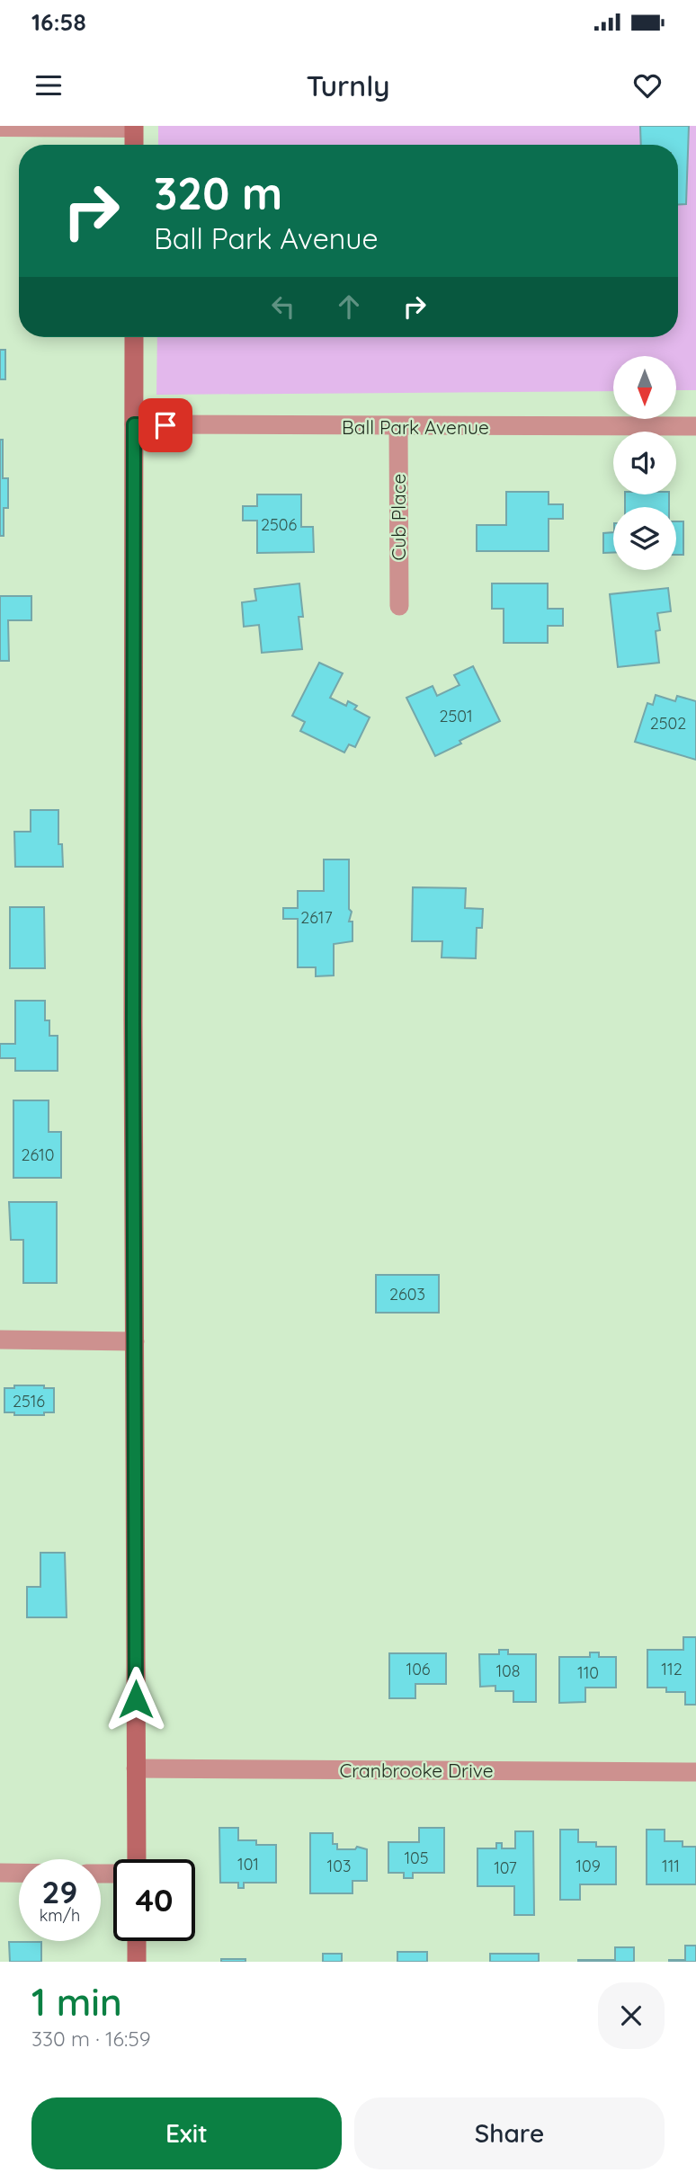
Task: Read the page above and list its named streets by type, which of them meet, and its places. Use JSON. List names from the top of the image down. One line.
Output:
{"streets":{"street":["Ball Park Avenue","Cub Place","Cranbrooke Drive"]},"crossings":[["Ball Park Avenue","Cub Place"]],"house_numbers":["2506","2501","2502","2617","2610","2603","2516","106","112","108","110","105","101","103","109","111","107"],"north":"bottom","page":{"status":"16:58","header":"Turnly","turn":["320 m","Ball Park Avenue"],"speed":"29 km/h","limit":"40","heading":["1 min","330 m · 16:59"],"buttons":["Exit","Share"]}}
